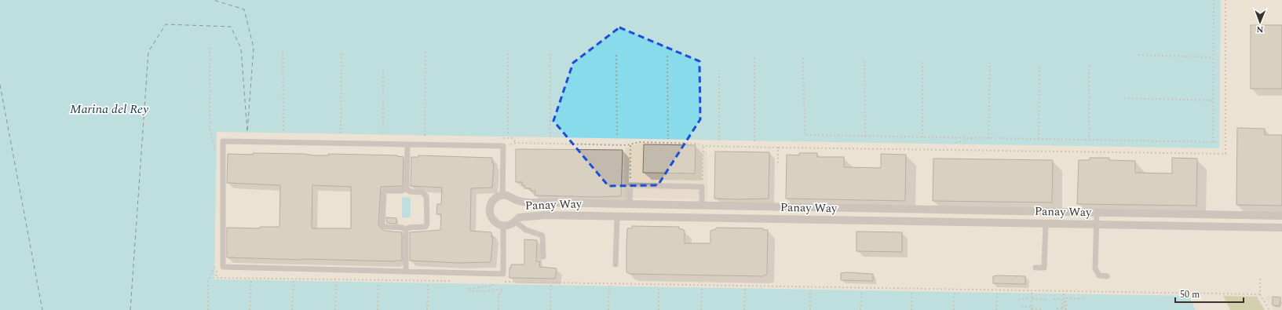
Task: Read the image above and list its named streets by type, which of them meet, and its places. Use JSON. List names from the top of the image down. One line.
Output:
{"streets":{"street":["Panay Way"]},"water":["Marina del Rey"],"scale_bar":"50 m","north":"bottom"}
